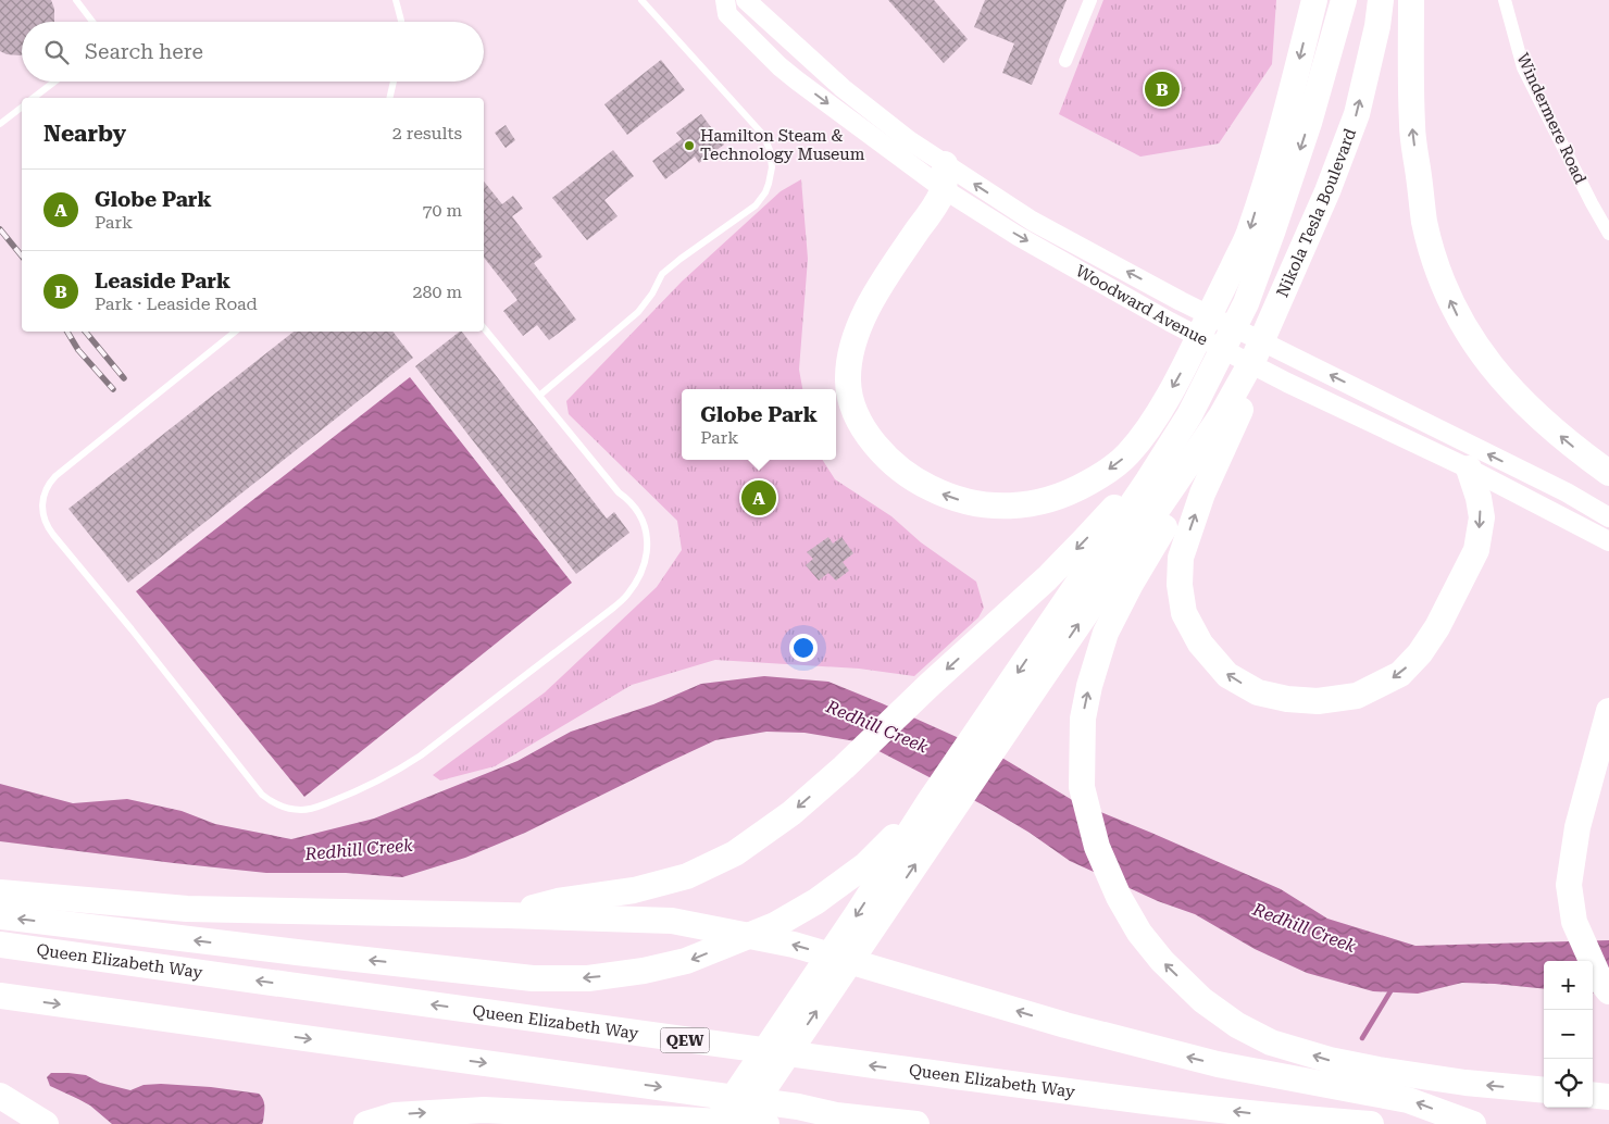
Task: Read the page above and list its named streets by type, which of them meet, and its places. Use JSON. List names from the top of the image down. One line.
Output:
{"streets":{"highway":["Nikola Tesla Boulevard","Queen Elizabeth Way","QEW"],"main road":["Woodward Avenue"],"street":["Windermere Road"]},"water":["Redhill Creek"],"places":["Hamilton Steam & Technology Museum"],"page":{"search":"Search here","pins":["B","A"],"heading":["Nearby","2 results"],"list":[{"mark":"A","name":"Globe Park","note":"Park","value":"70 m"},{"mark":"B","name":"Leaside Park","note":"Park · Leaside Road","value":"280 m"}],"popup":["Globe Park","Park"],"map_buttons":["+","−"]}}
